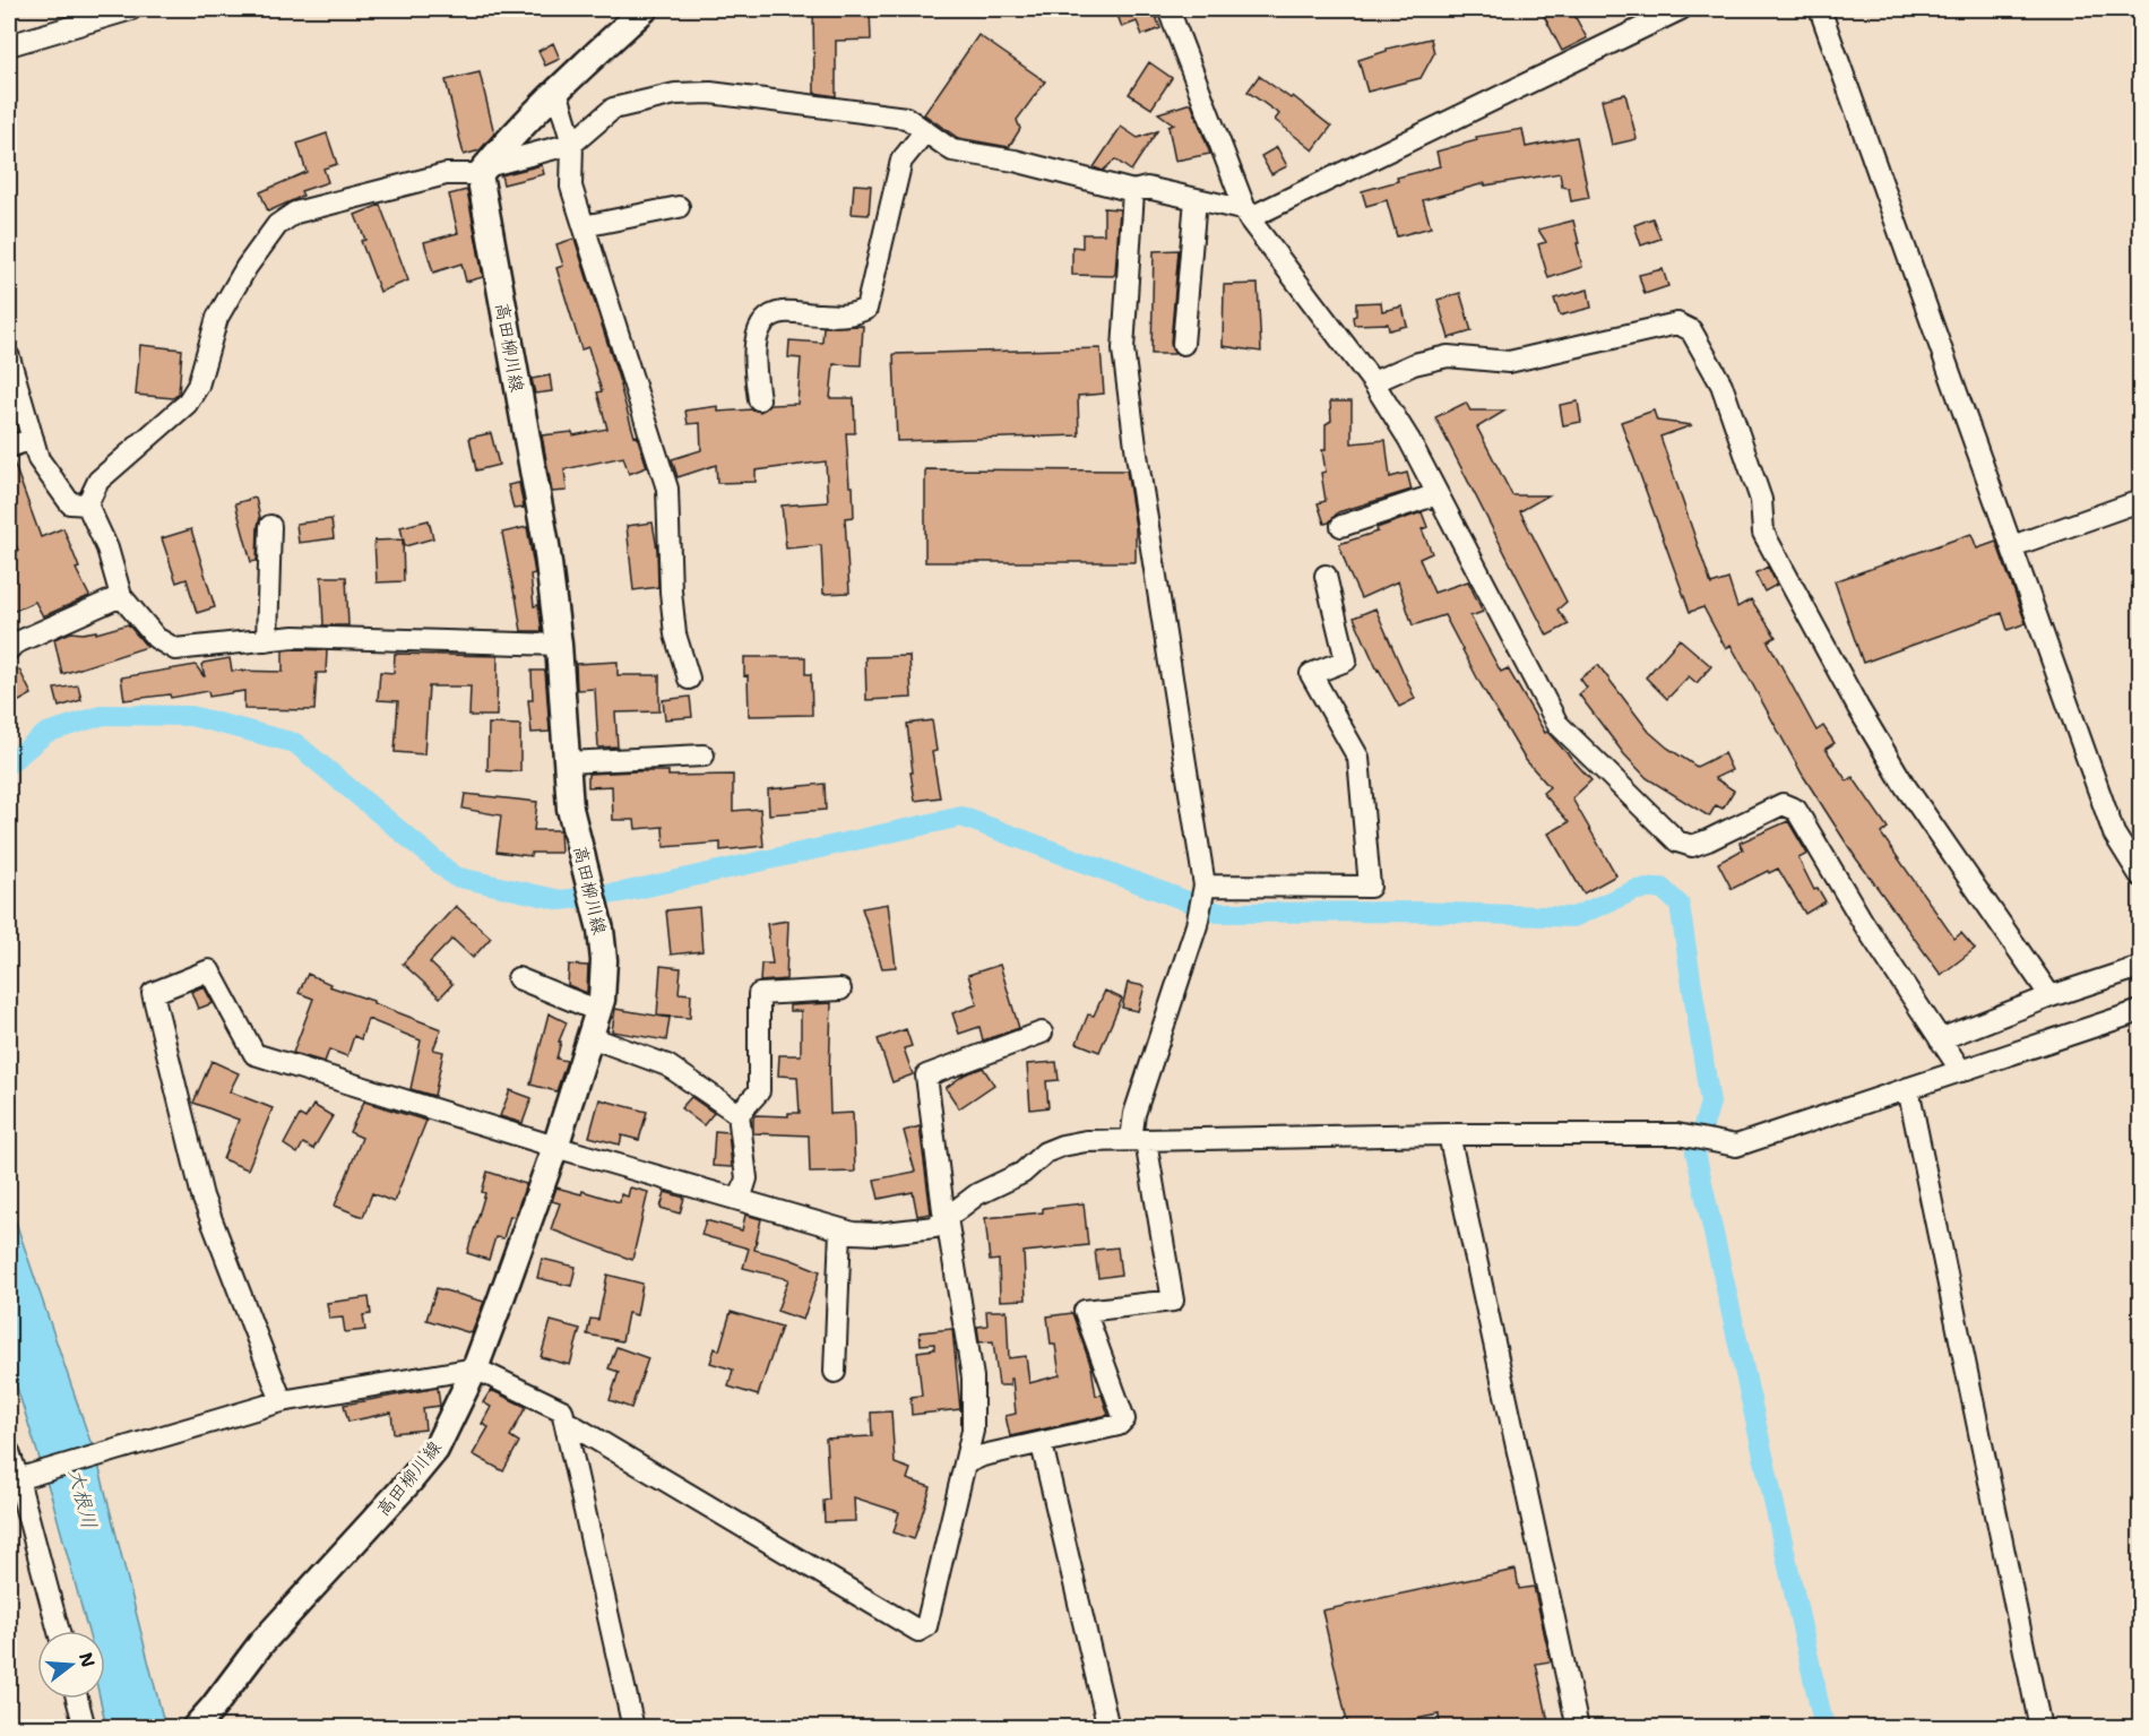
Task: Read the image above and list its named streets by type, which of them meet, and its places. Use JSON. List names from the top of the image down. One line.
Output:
{"streets":{"main road":["高田柳川線"]},"water":["大根川"],"north":"right"}
